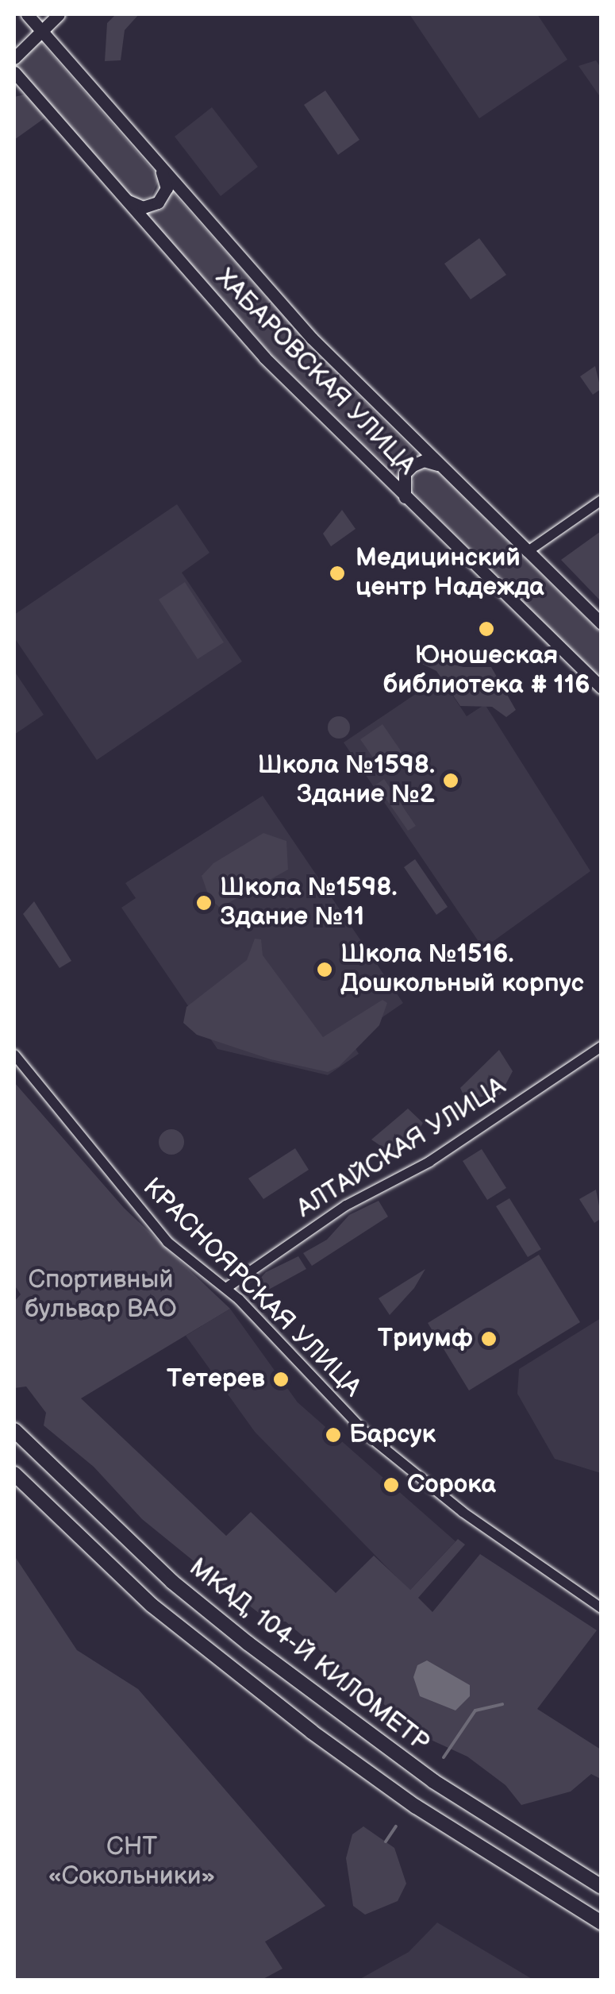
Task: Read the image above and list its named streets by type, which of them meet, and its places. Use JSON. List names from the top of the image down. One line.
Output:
{"streets":{"highway":["МКАД, 104-Й КИЛОМЕТР"],"main road":["ХАБАРОВСКАЯ УЛИЦА"],"street":["АЛТАЙСКАЯ УЛИЦА","КРАСНОЯРСКАЯ УЛИЦА"]},"crossings":[["АЛТАЙСКАЯ УЛИЦА","КРАСНОЯРСКАЯ УЛИЦА"]],"parks":["Спортивный бульвар ВАО","СНТ «Сокольники»"],"places":["Медицинский центр Надежда","Юношеская библиотека # 116","Школа №1598. Здание №2","Школа №1598. Здание №11","Школа №1516. Дошкольный корпус","Триумф","Тетерев","Барсук","Сорока"]}
